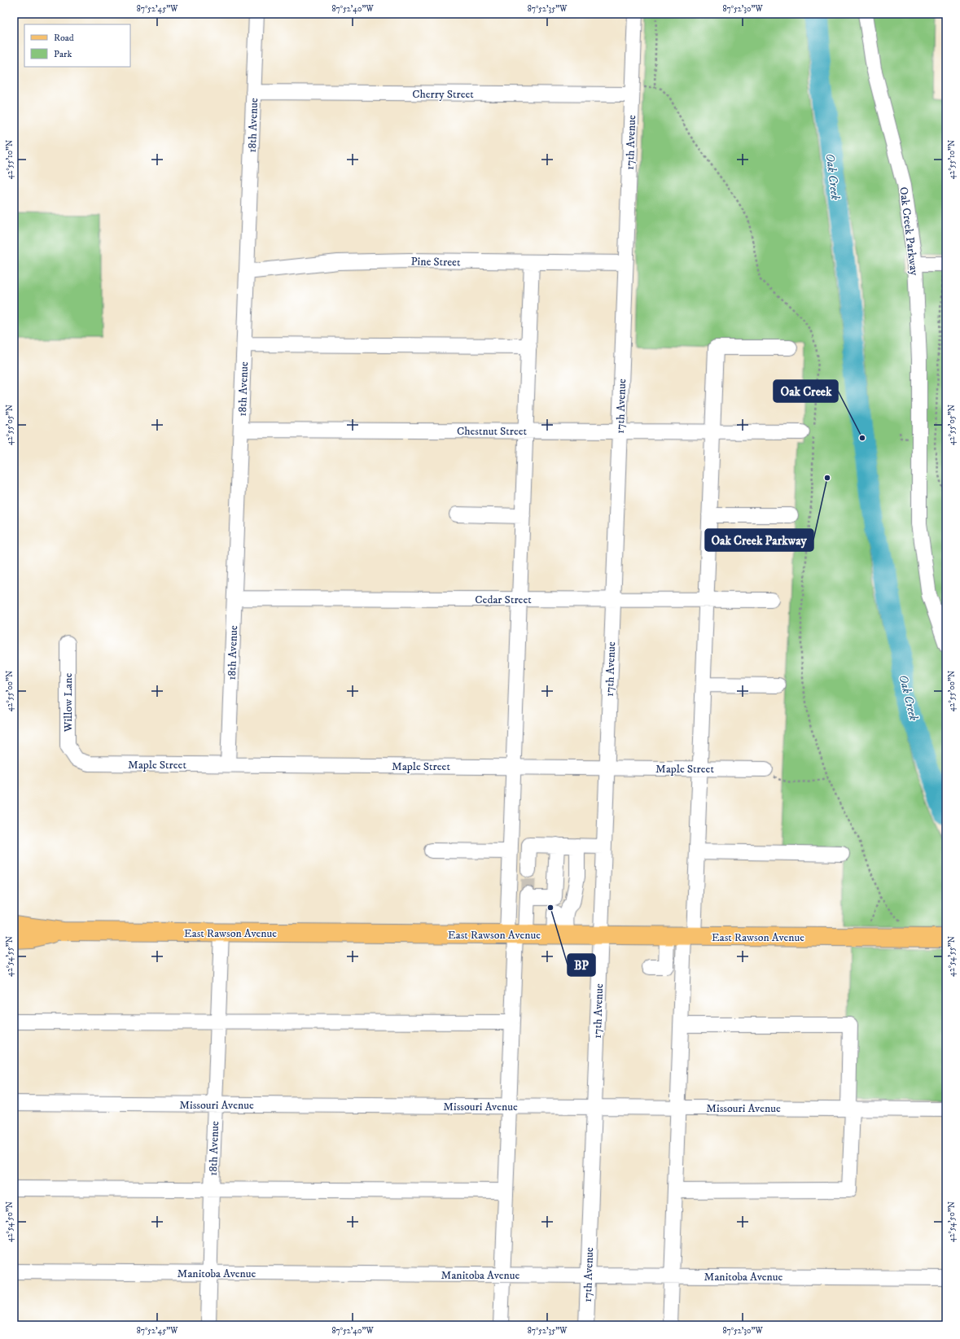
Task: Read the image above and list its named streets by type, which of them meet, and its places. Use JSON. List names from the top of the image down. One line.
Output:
{"streets":{"main road":["East Rawson Avenue"],"street":["Cherry Street","18th Avenue","17th Avenue","Oak Creek Parkway","Pine Street","Chestnut Street","Cedar Street","Willow Lane","Maple Street","Missouri Avenue","Manitoba Avenue"]},"crossings":[["Cherry Street","18th Avenue"],["Cherry Street","17th Avenue"],["18th Avenue","Pine Street"],["18th Avenue","Chestnut Street"],["18th Avenue","Cedar Street"],["18th Avenue","Maple Street"],["18th Avenue","East Rawson Avenue"],["18th Avenue","Missouri Avenue"],["18th Avenue","Manitoba Avenue"],["17th Avenue","Pine Street"],["17th Avenue","Chestnut Street"],["17th Avenue","Cedar Street"],["17th Avenue","Maple Street"],["17th Avenue","East Rawson Avenue"],["17th Avenue","Missouri Avenue"],["17th Avenue","Manitoba Avenue"],["Willow Lane","Maple Street"]],"water":["Oak Creek"],"places":["Oak Creek","Oak Creek Parkway","BP"],"legend":["Road","Park"],"coordinates":["87°52'45\"W","87°52'40\"W","87°52'35\"W","87°52'30\"W","42°55'10\"N","42°55'05\"N","42°55'00\"N","42°54'55\"N","42°54'50\"N"]}
